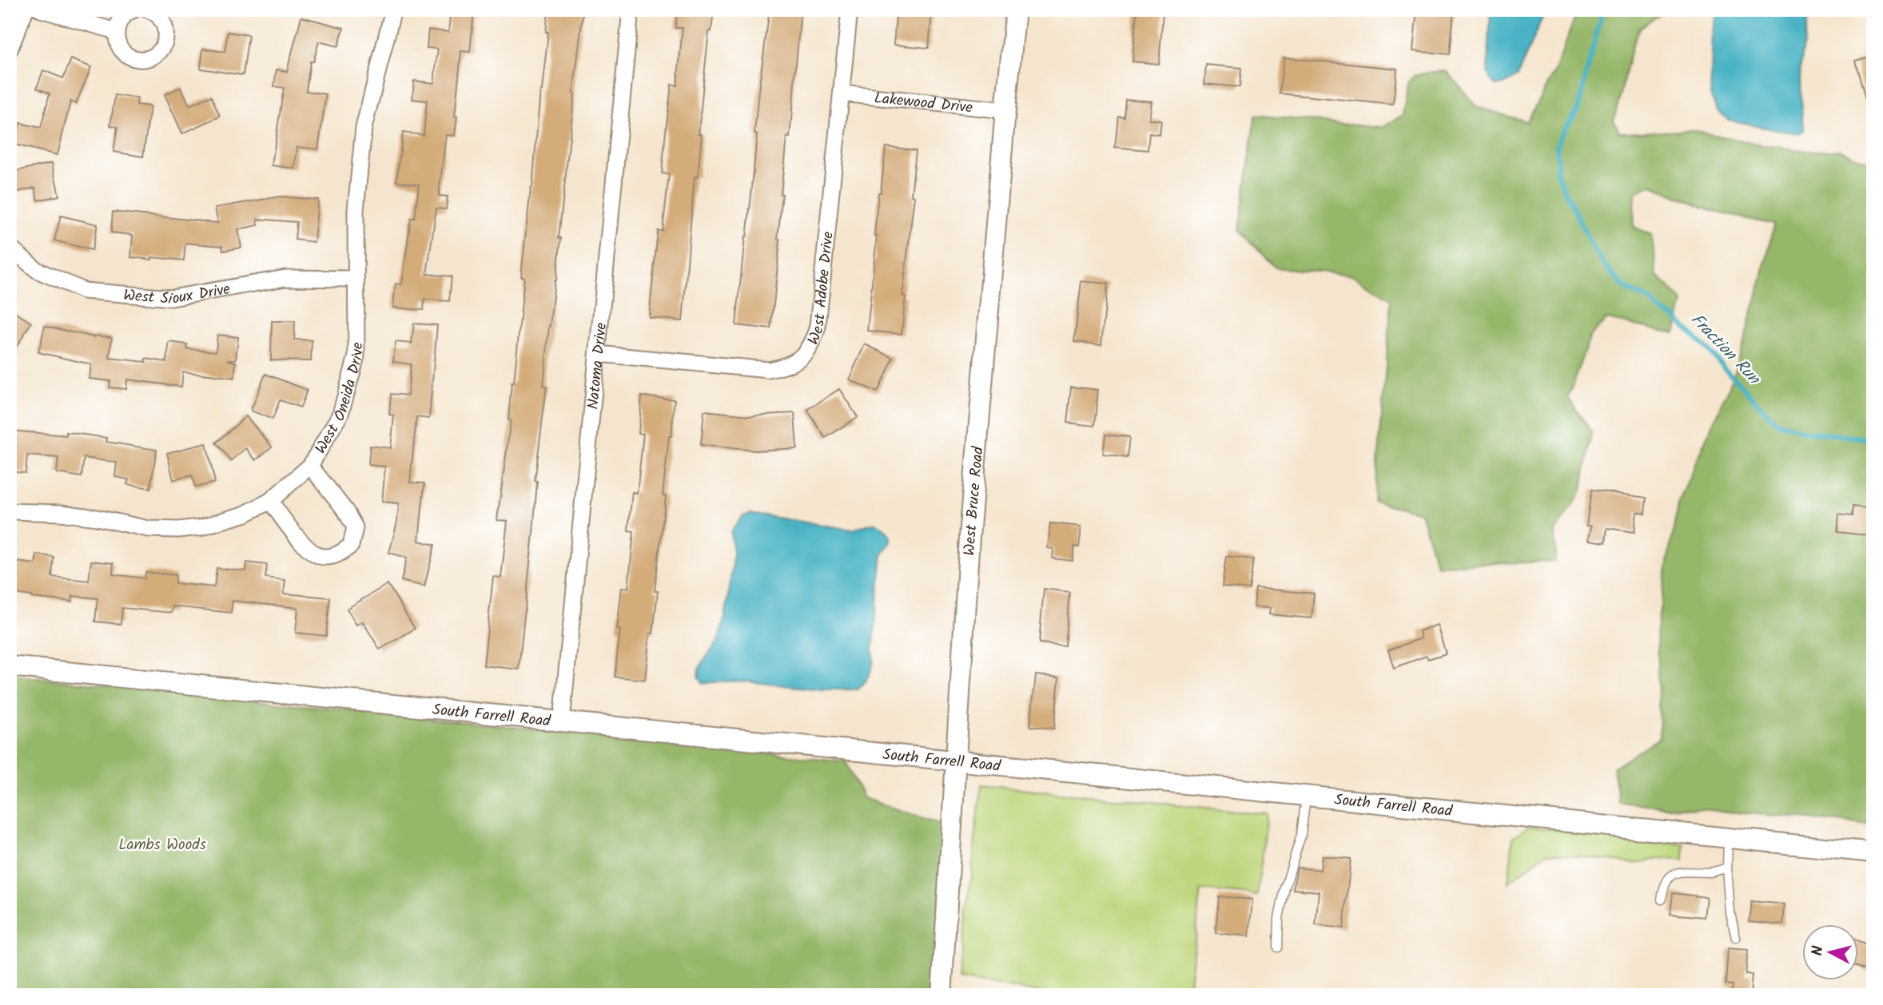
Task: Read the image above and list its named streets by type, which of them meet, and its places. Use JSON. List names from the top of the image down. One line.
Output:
{"streets":{"street":["Lakewood Drive","West Adobe Drive","West Sioux Drive","Natoma Drive","West Oneida Drive","West Bruce Road","South Farrell Road"]},"crossings":[["Lakewood Drive","West Adobe Drive"],["Lakewood Drive","West Bruce Road"],["West Adobe Drive","Natoma Drive"],["West Sioux Drive","West Oneida Drive"],["Natoma Drive","South Farrell Road"],["West Bruce Road","South Farrell Road"]],"water":["Fraction Run"],"parks":["Lambs Woods"],"north":"left"}
